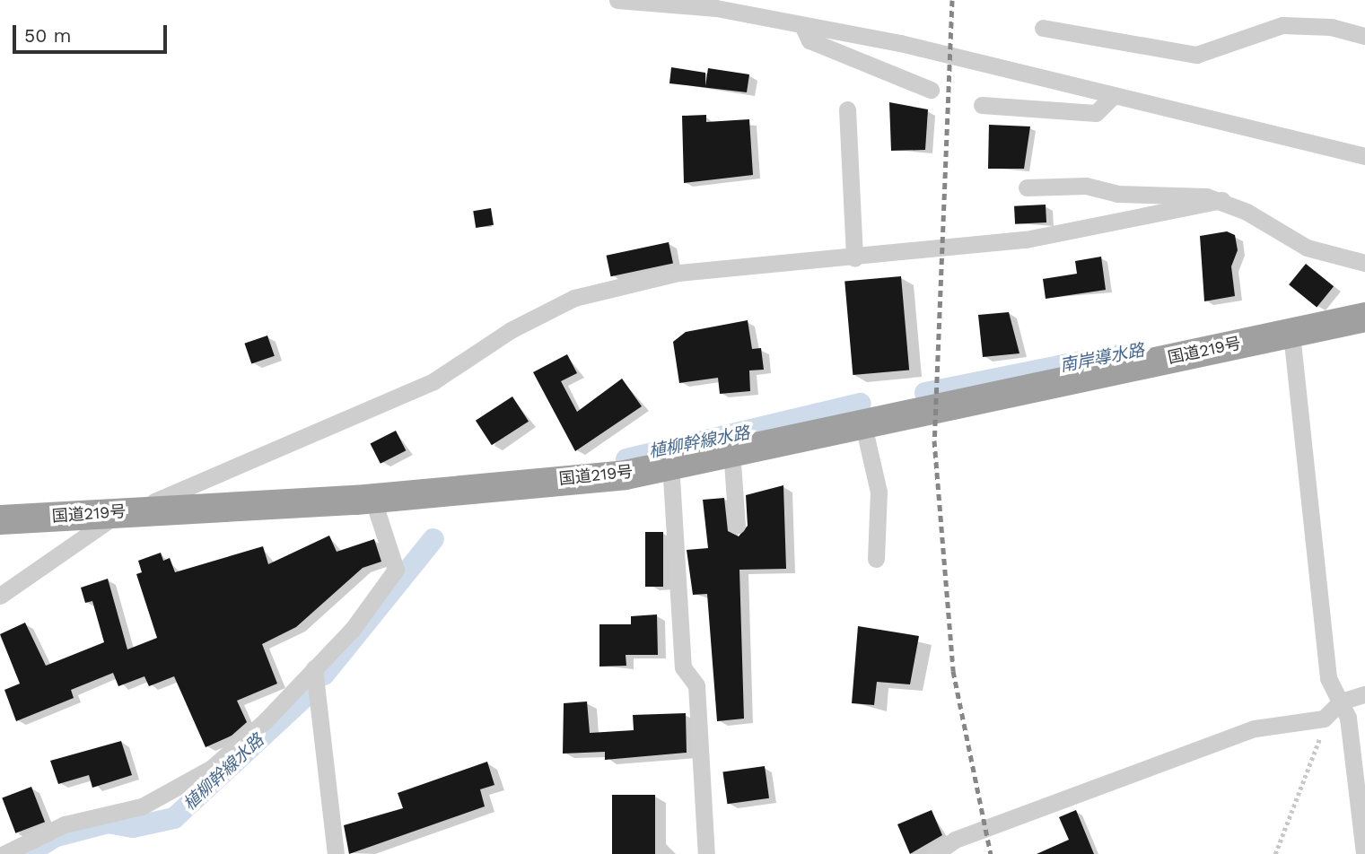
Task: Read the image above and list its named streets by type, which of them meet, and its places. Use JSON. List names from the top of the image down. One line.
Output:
{"streets":{"highway":["国道219号"]},"water":["南岸導水路","植柳幹線水路"],"scale_bar":"50 m"}
